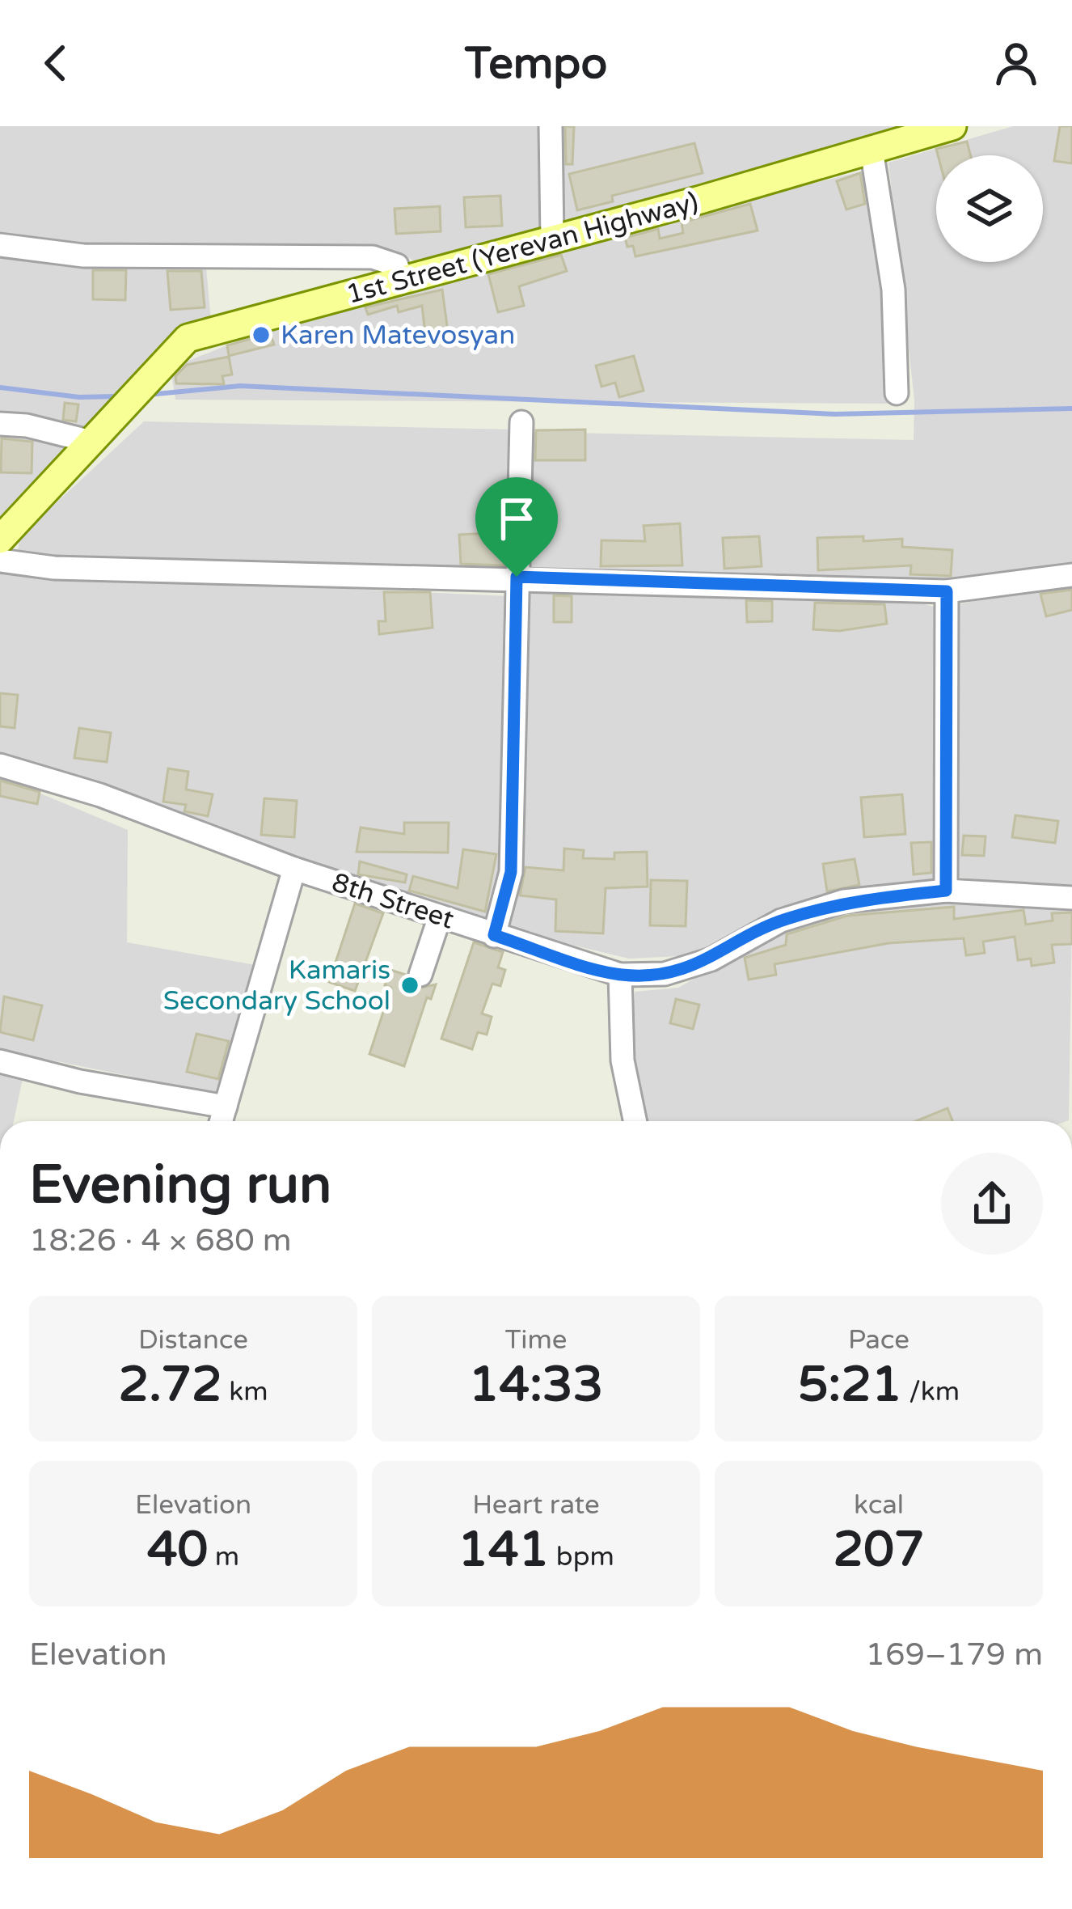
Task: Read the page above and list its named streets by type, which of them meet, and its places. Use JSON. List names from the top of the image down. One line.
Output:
{"streets":{"main road":["1st Street (Yerevan Highway)"],"street":["8th Street"]},"places":["Karen Matevosyan","Kamaris Secondary School"],"page":{"header":"Tempo","heading":["Evening run","18:26 · 4 × 680 m"],"stats":[["Distance","2.72 km"],["Time","14:33"],["Pace","5:21 /km"],["Elevation","40 m"],["Heart rate","141 bpm"],["kcal","207"]],"chart":["Elevation","169–179 m"]}}
